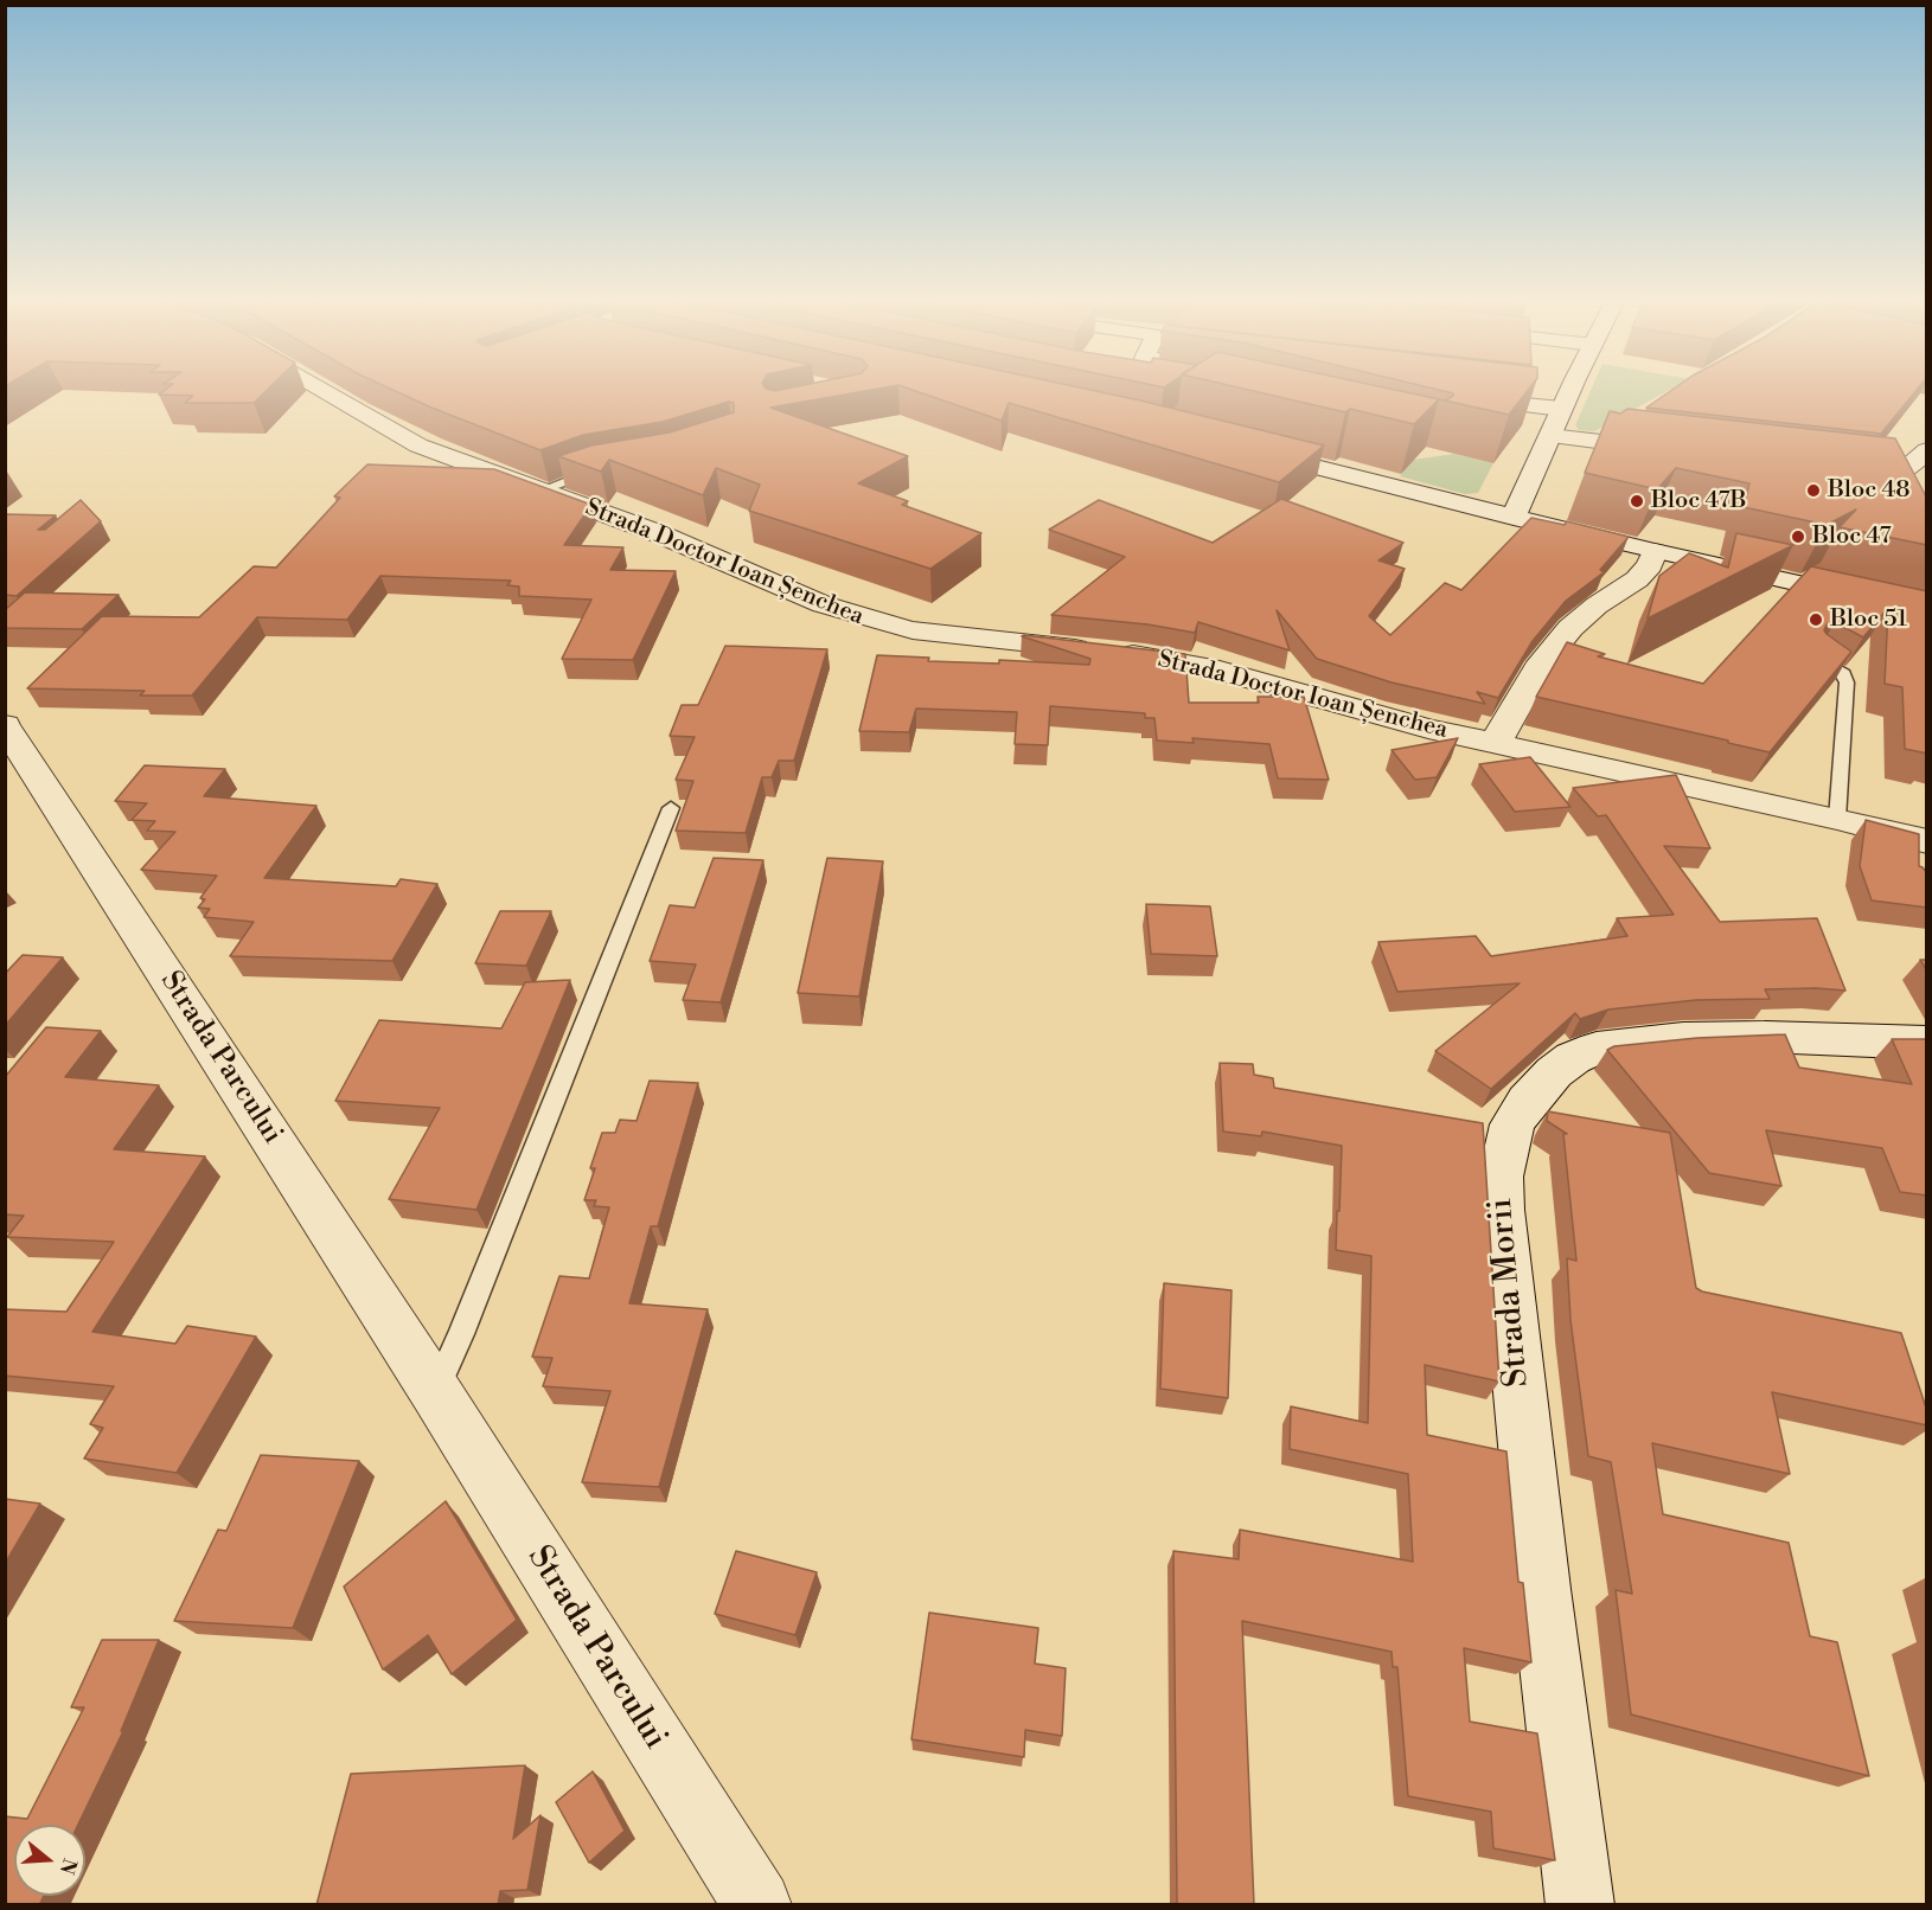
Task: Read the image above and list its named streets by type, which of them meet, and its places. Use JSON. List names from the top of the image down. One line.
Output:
{"streets":{"street":["Strada Doctor Ioan Șenchea","Strada Parcului","Strada Morii"]},"places":["Bloc 48","Bloc 47B","Bloc 47","Bloc 51"],"north":"right"}
